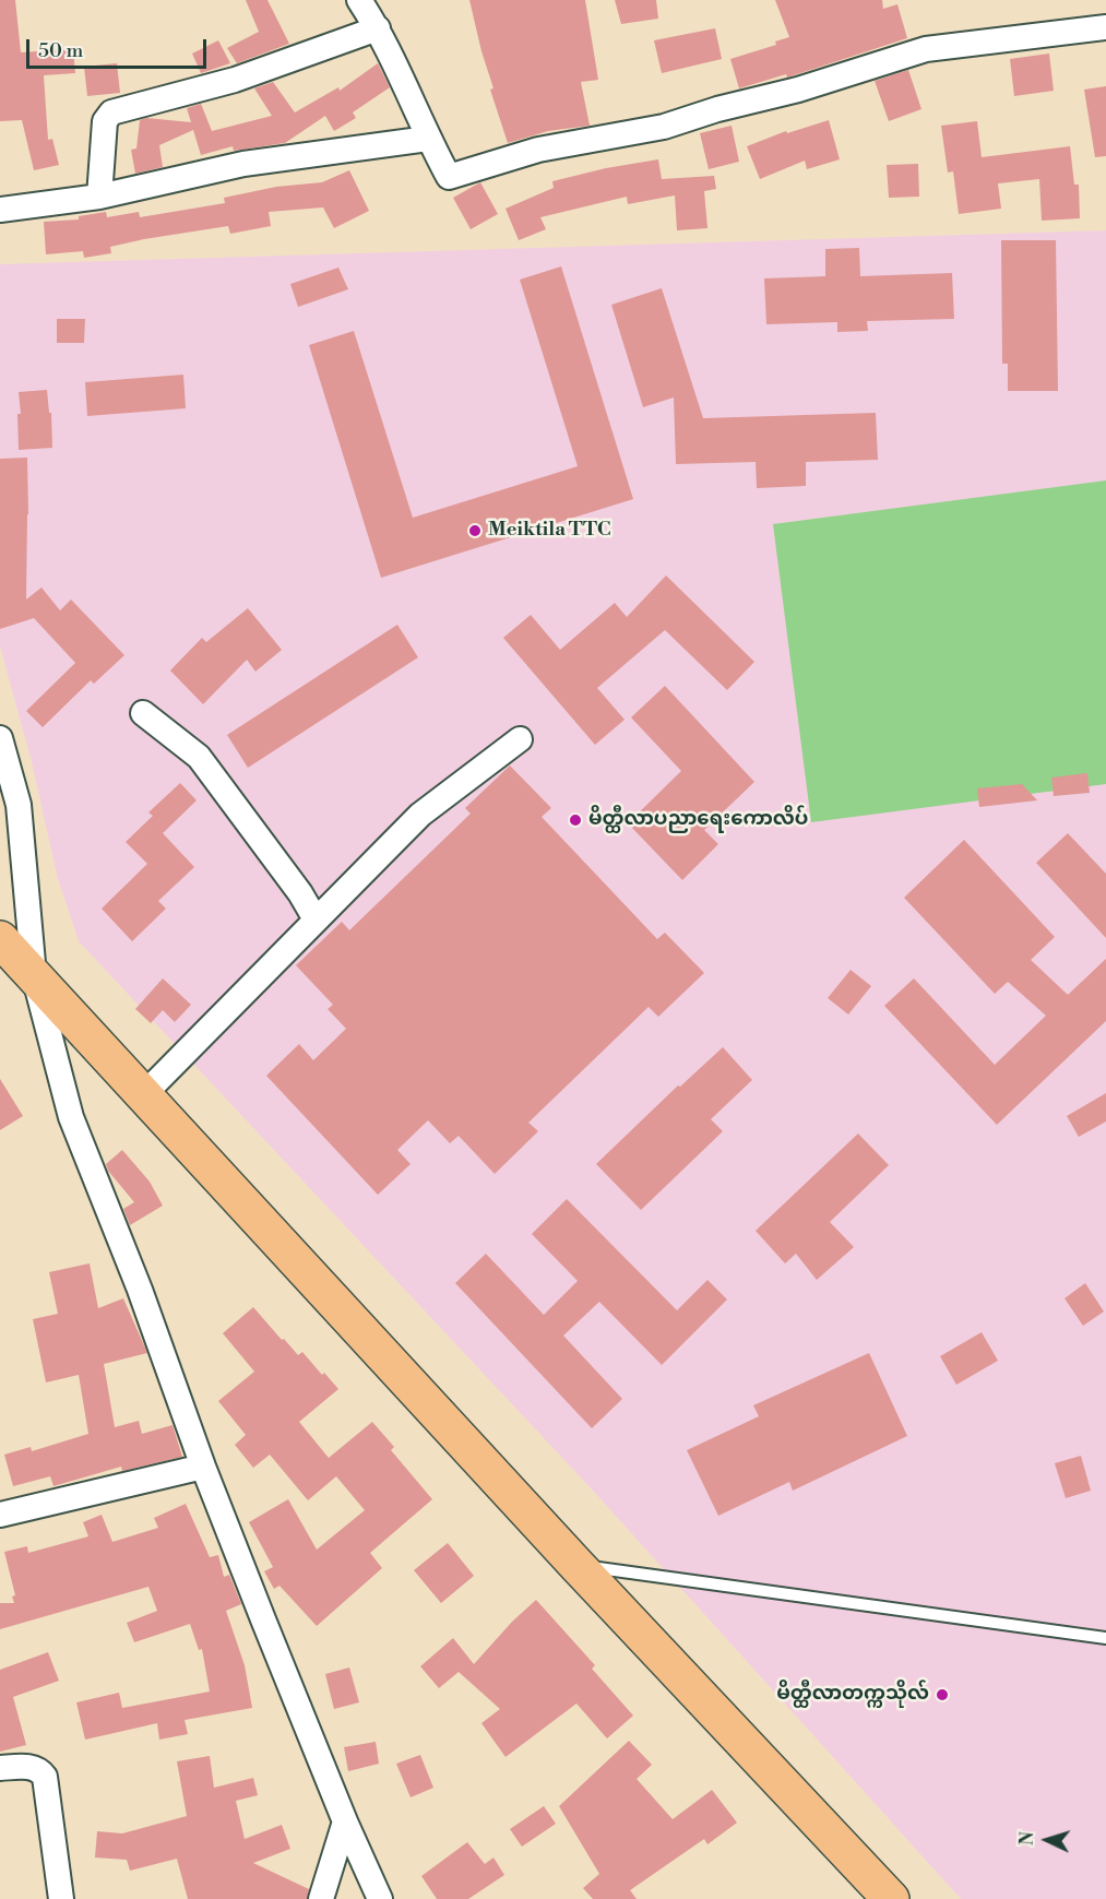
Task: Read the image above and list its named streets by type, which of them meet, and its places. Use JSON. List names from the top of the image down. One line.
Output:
{"places":["Meiktila TTC","မိတ္ထီလာပညာရေးကောလိပ်","မိတ္ထီလာတက္ကသိုလ်"],"scale_bar":"50 m","north":"left"}
